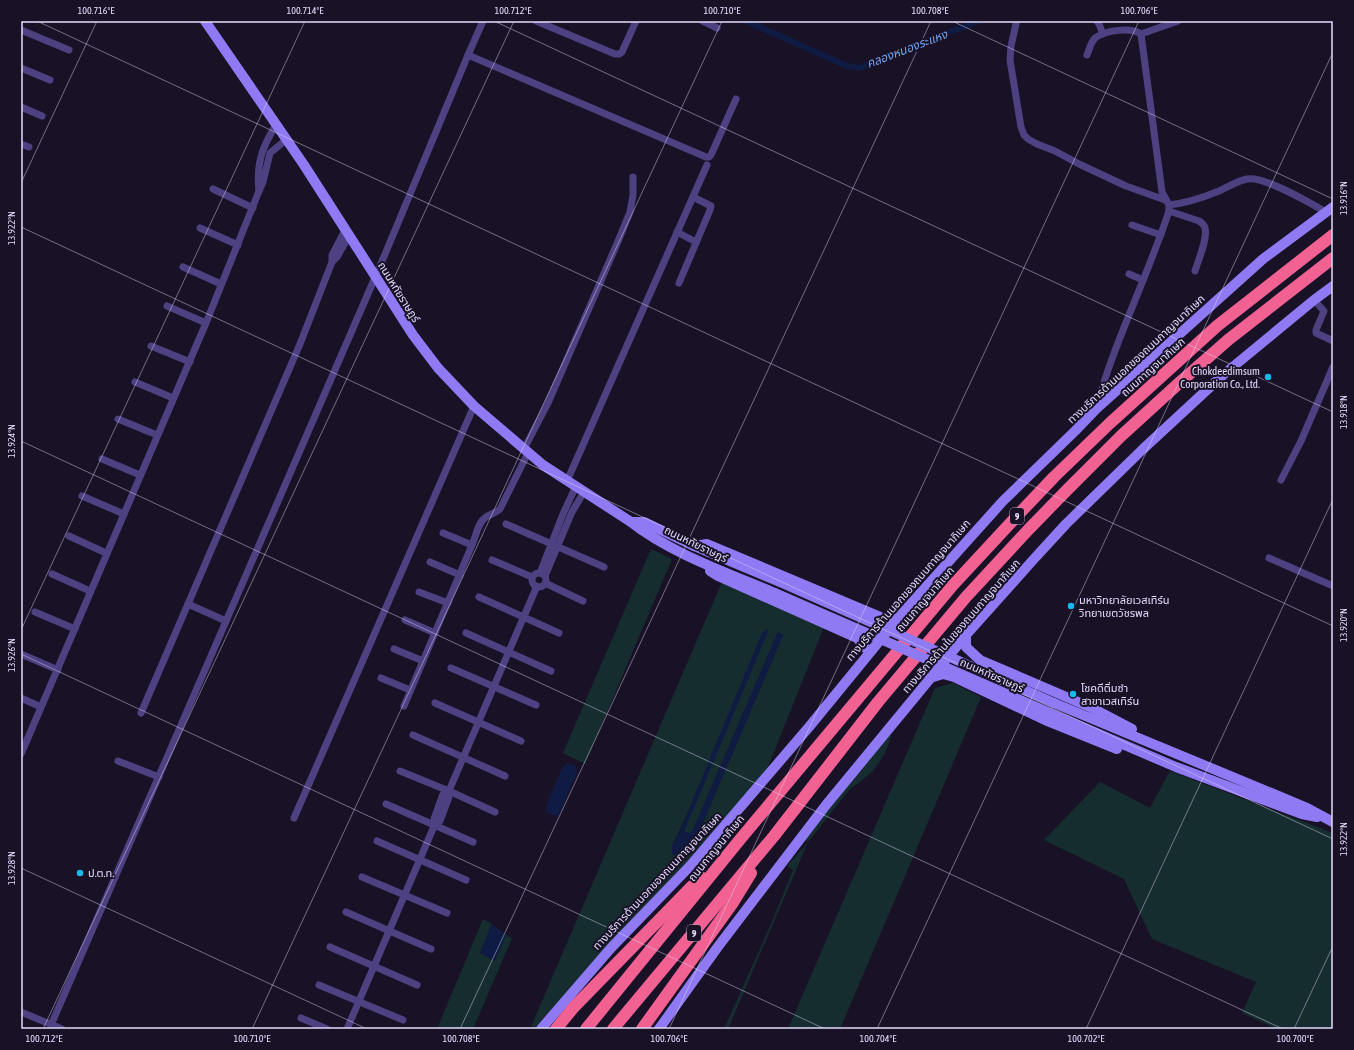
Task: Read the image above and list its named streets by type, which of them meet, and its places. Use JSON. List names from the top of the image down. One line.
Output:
{"streets":{"highway":["ถนนกาญจนาภิเษก","9"],"main road":["ถนนหทัยราษฎร์","ทางบริการด้านนอกของถนนกาญจนาภิเษก","ทางบริการด้านในของถนนกาญจนาภิเษก"]},"water":["คลองหนองระแหง"],"places":["Chokdeedimsum Corporation Co., Ltd.","มหาวิทยาลัยเวสเทิร์น วิทยาเขตวัชรพล","โชคดีติ่มซำ สาขาเวสเทิร์น","ป.ต.ท."],"coordinates":["100.716°E","100.714°E","100.712°E","100.710°E","100.708°E","100.706°E","13.916°N","13.922°N","13.918°N","13.924°N","13.920°N","13.926°N","13.928°N","100.704°E","100.702°E","100.700°E"]}
